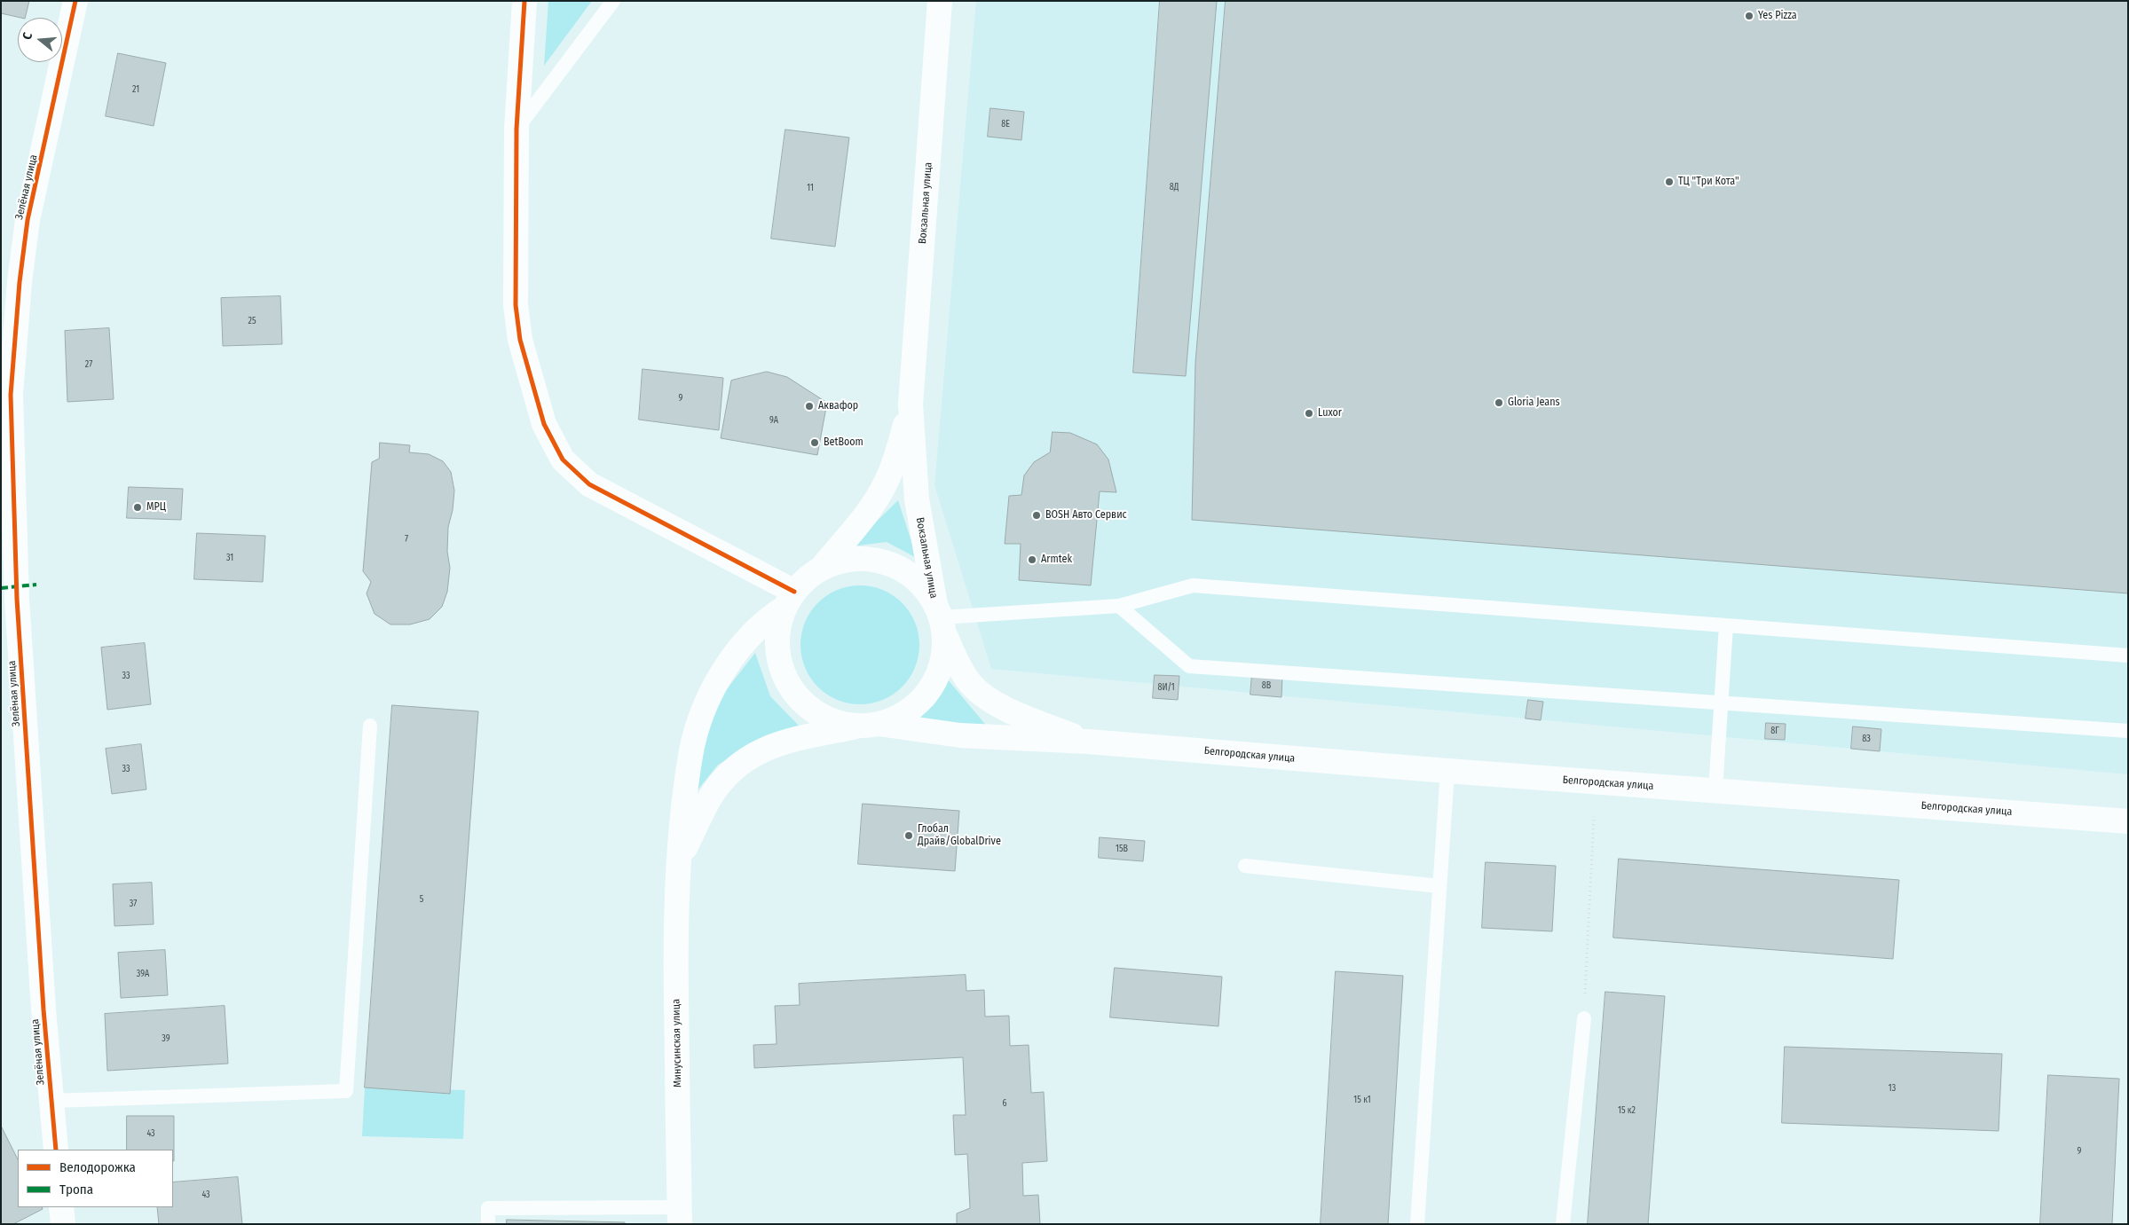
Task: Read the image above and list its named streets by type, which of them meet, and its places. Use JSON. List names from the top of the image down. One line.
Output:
{"streets":{"main road":["Зелёная улица","Вокзальная улица","Белгородская улица","Минусинская улица"]},"crossings":[["Вокзальная улица","Белгородская улица"],["Вокзальная улица","Минусинская улица"],["Белгородская улица","Минусинская улица"]],"places":["Yes Pizza","ТЦ \"Три Кота\"","Gloria Jeans","Аквафор","Luxor","BetBoom","МРЦ","BOSH Авто Сервис","Armtek","Глобал Драйв/GlobalDrive"],"house_numbers":["21","8Е","8Д","11","25","27","9","9А","7","31","33","8В","8И/1","8Г","8З","33","15В","5","37","39А","39","13","15 к1","6","15 к2","43","9","43"],"legend":["Велодорожка","Тропа"],"north":"left"}
